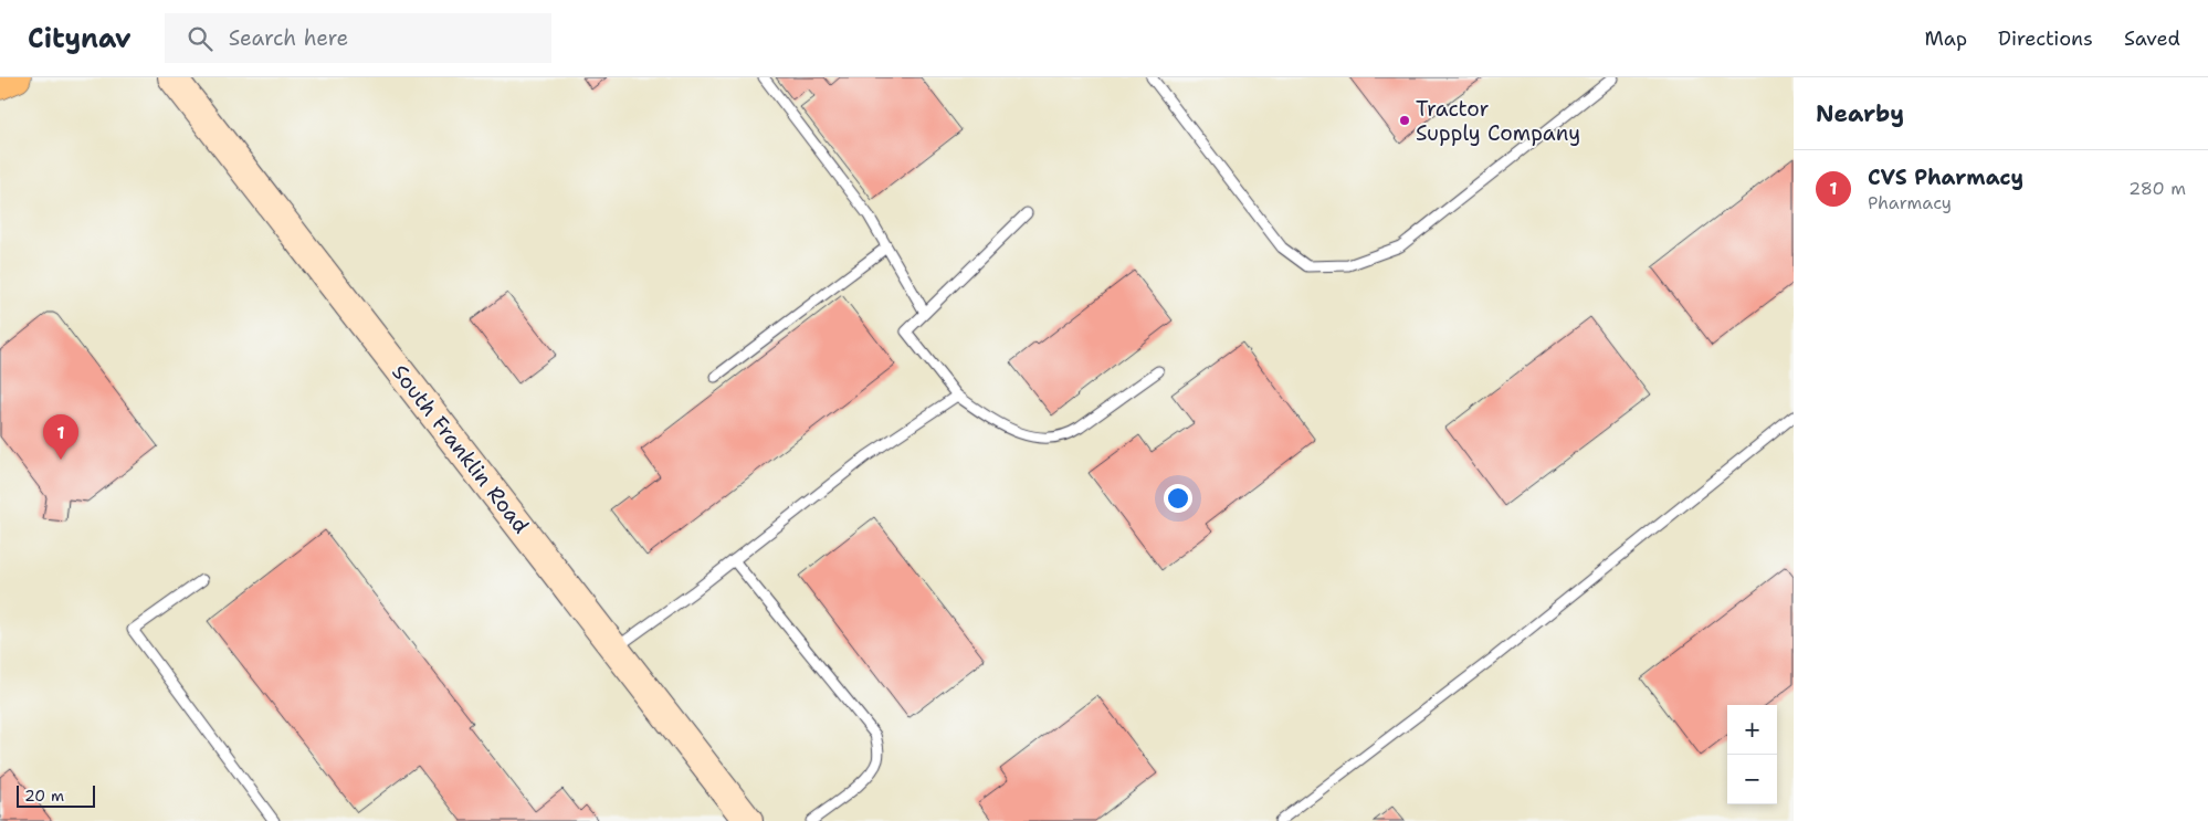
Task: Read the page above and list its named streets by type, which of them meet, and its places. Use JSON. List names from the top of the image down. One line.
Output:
{"streets":{"main road":["South Franklin Road"]},"places":["Tractor Supply Company"],"scale_bar":"20 m","page":{"header":"Citynav","search":"Search here","nav":["Map","Directions","Saved"],"heading":"Nearby","list":[{"mark":"1","name":"CVS Pharmacy","note":"Pharmacy","value":"280 m"}],"pins":"1","map_buttons":["+","−"],"scale":"20 m"}}
